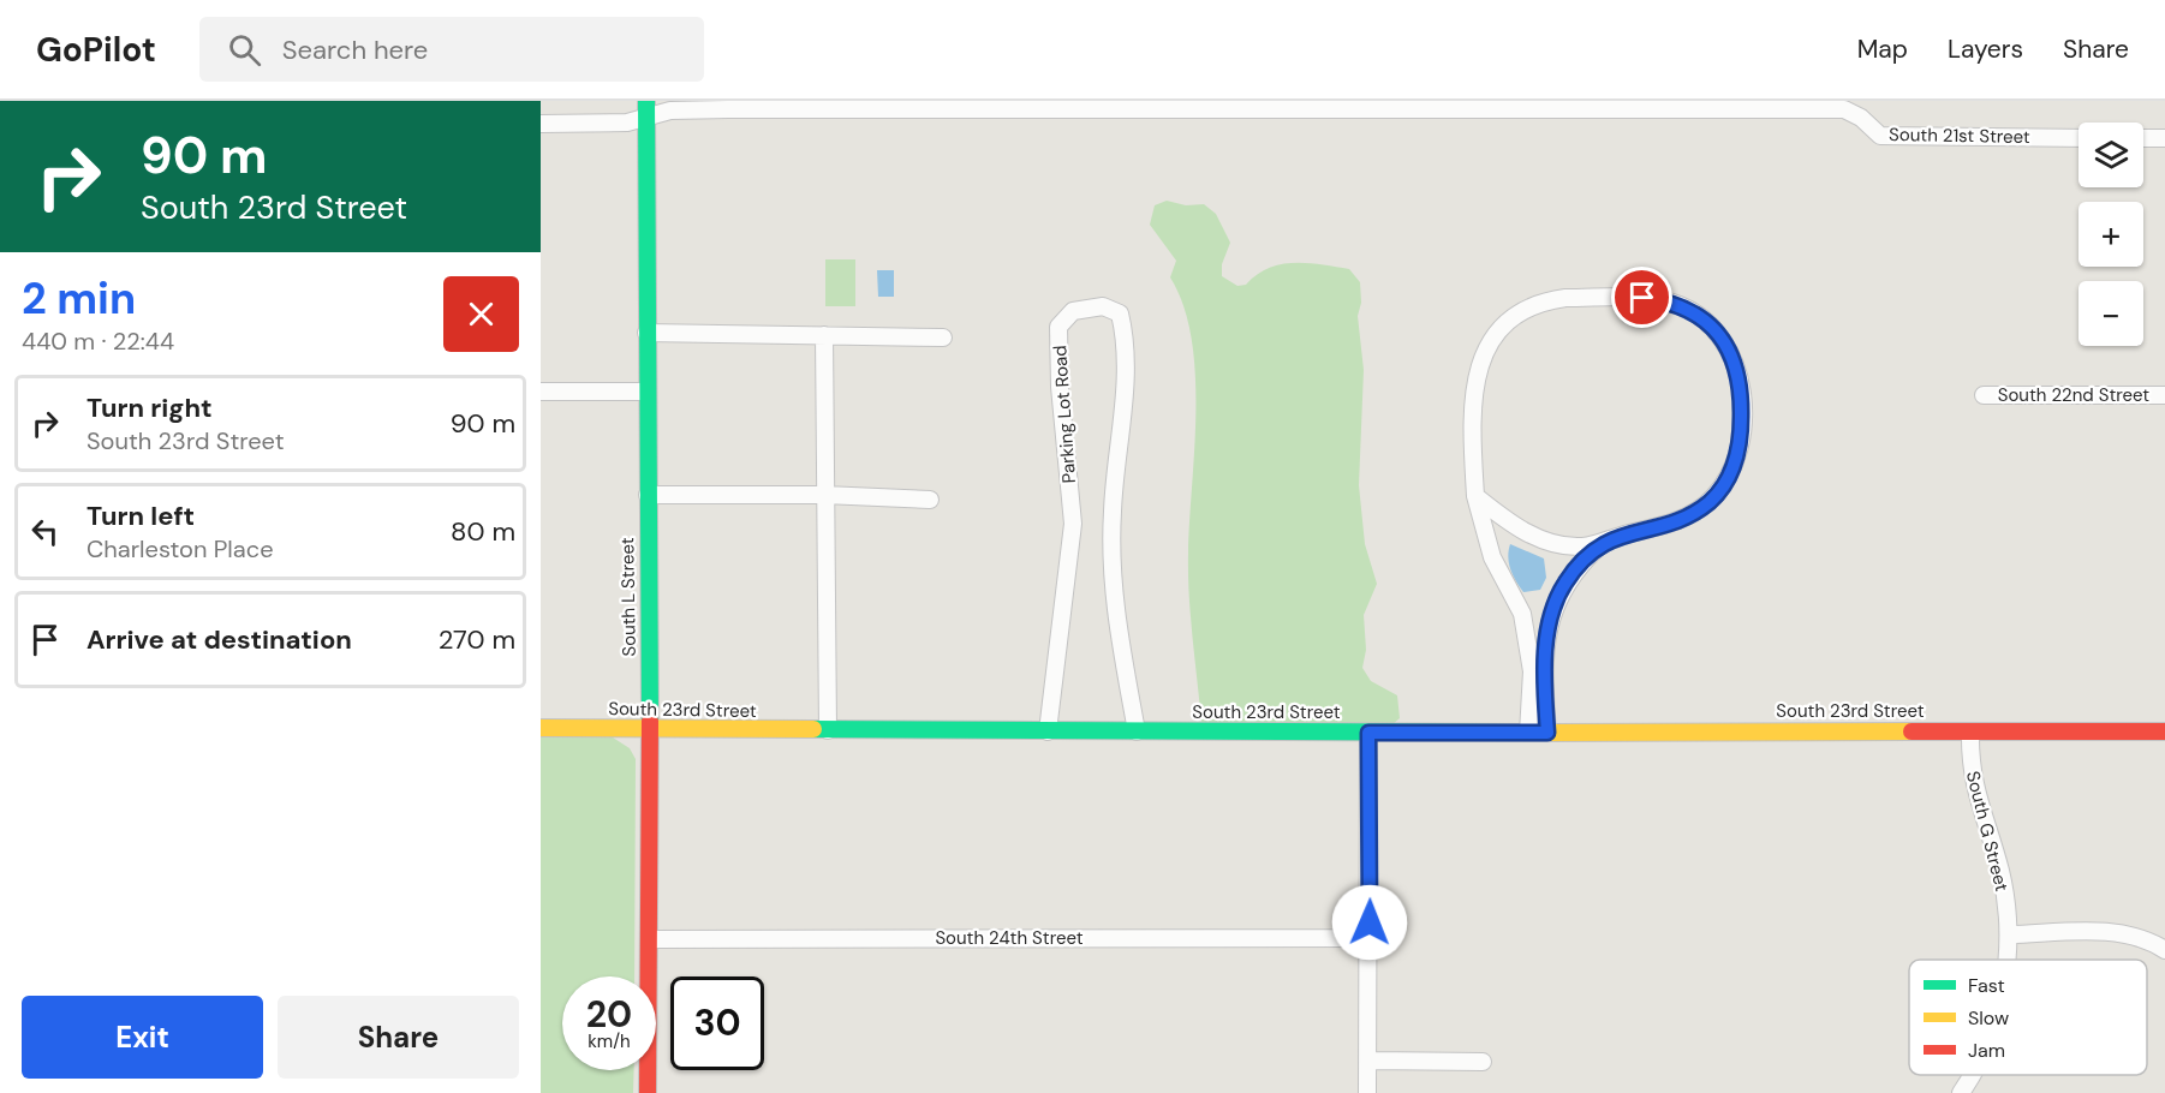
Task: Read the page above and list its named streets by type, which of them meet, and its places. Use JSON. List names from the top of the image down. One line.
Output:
{"streets":{"street":["South 21st Street","South 22nd Street","Parking Lot Road","South L Street","South 23rd Street","South G Street","South 24th Street"]},"crossings":[["South 21st Street","South L Street"],["Parking Lot Road","South 23rd Street"],["South L Street","South 23rd Street"],["South L Street","South 24th Street"],["South 23rd Street","South G Street"]],"legend":["Fast","Slow","Jam"],"page":{"header":"GoPilot","search":"Search here","nav":["Map","Layers","Share"],"turn":["90 m","South 23rd Street"],"map_buttons":["+","−"],"heading":["2 min","440 m · 22:44"],"list":[{"name":"Turn right","note":"South 23rd Street","value":"90 m"},{"name":"Turn left","note":"Charleston Place","value":"80 m"},{"name":"Arrive at destination","value":"270 m"}],"speed":"20 km/h","limit":"30","buttons":["Exit","Share"]}}
